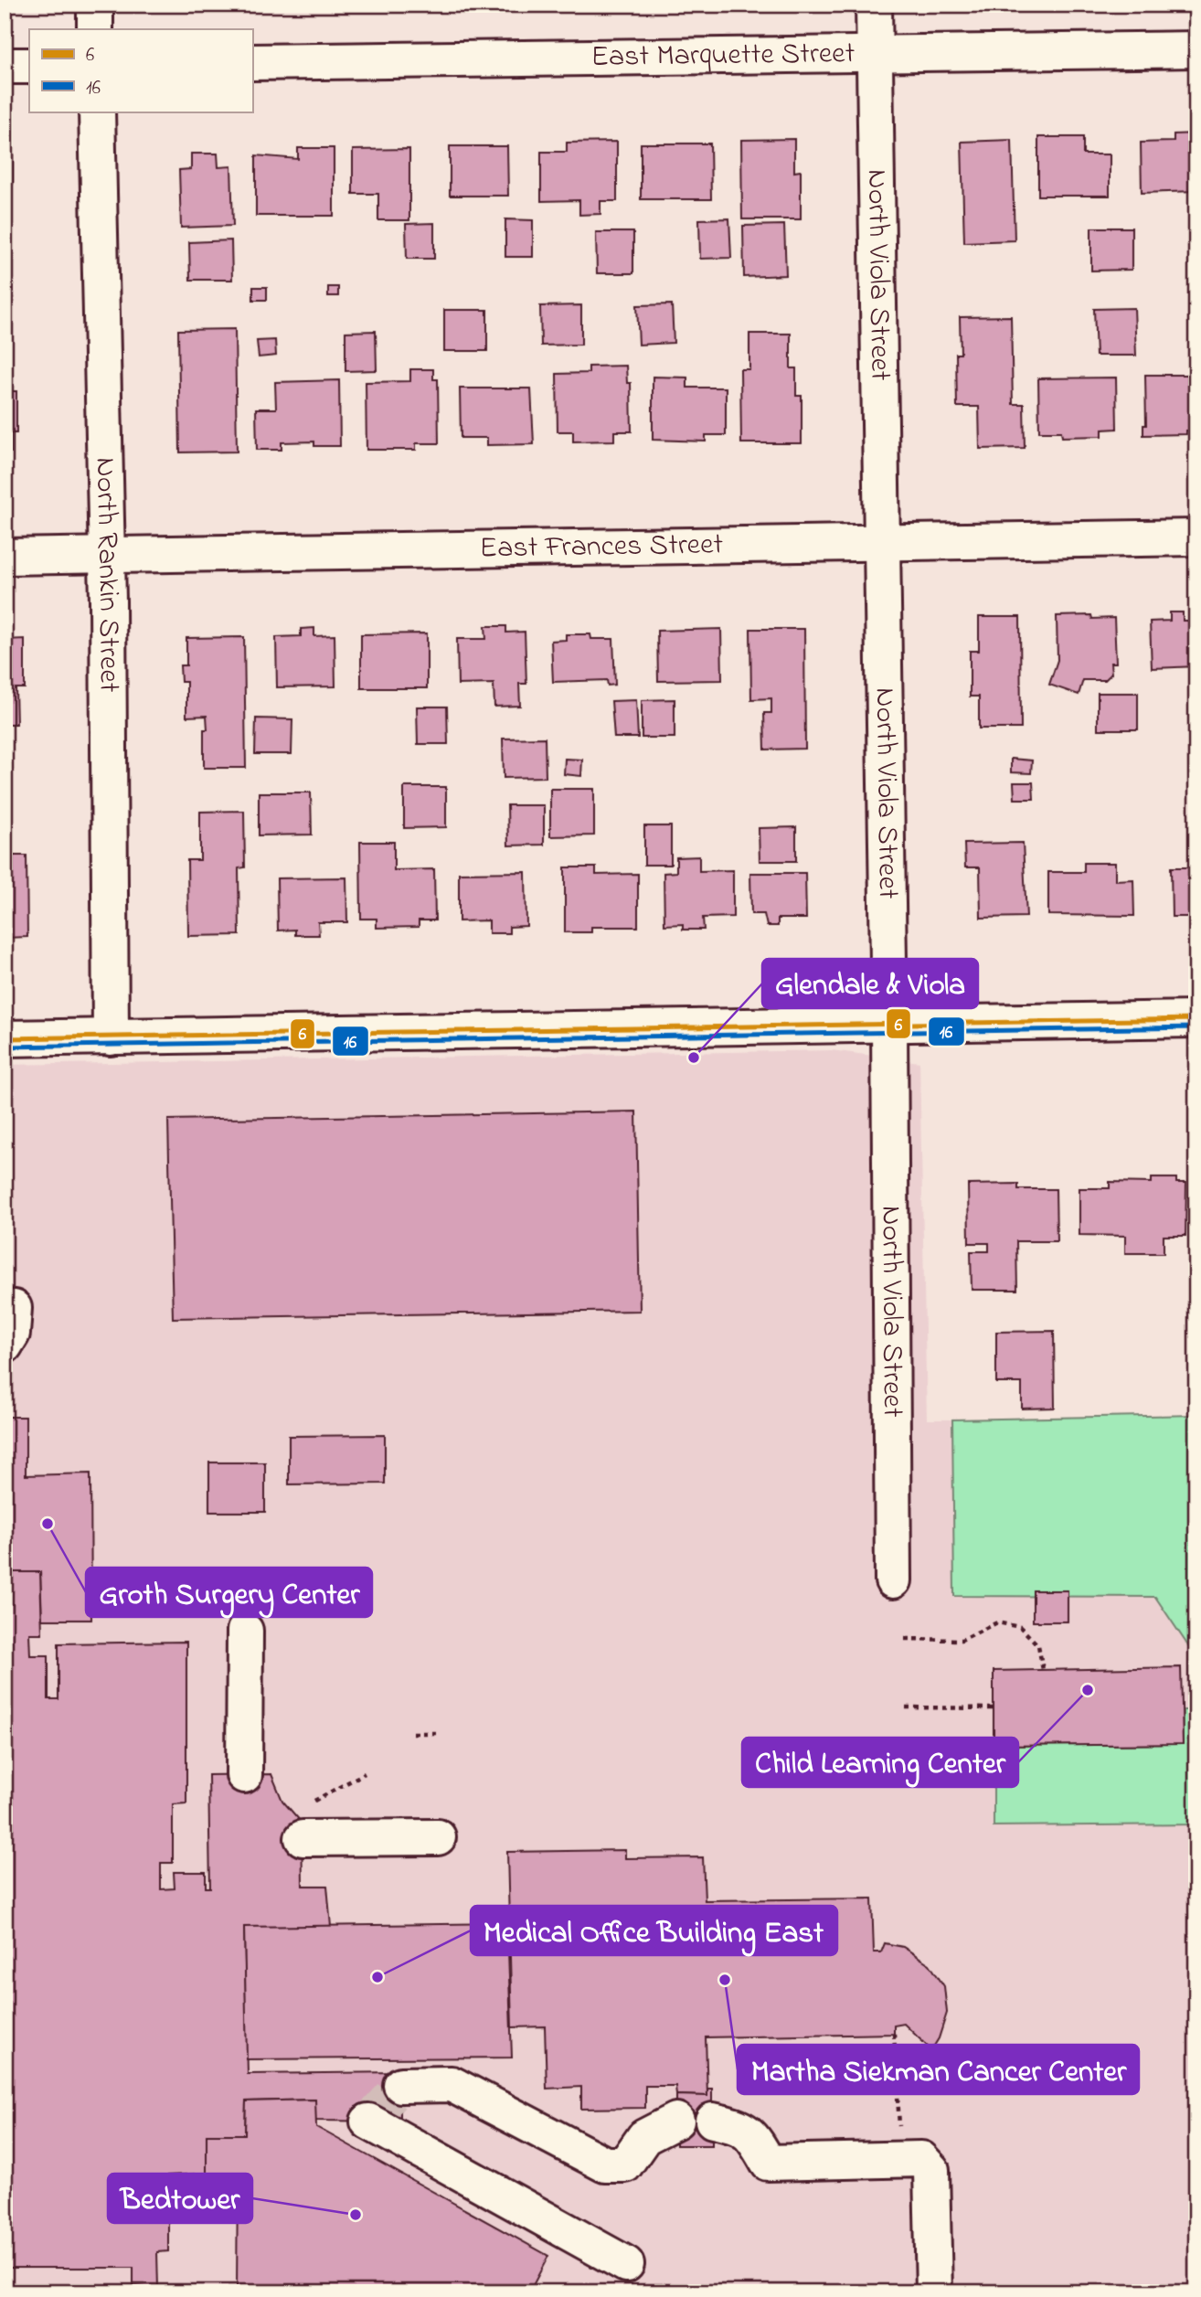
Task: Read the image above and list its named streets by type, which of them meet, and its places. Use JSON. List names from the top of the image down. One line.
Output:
{"streets":{"street":["East Marquette Street","North Viola Street","East Frances Street","North Rankin Street"]},"crossings":[["East Marquette Street","North Viola Street"],["North Viola Street","East Frances Street"],["East Frances Street","North Rankin Street"]],"places":["Glendale & Viola","Groth Surgery Center","Child Learning Center","Medical Office Building East","Martha Siekman Cancer Center","Bedtower"],"lines":["transit line 6","transit line 16"],"legend":["6","16"]}
